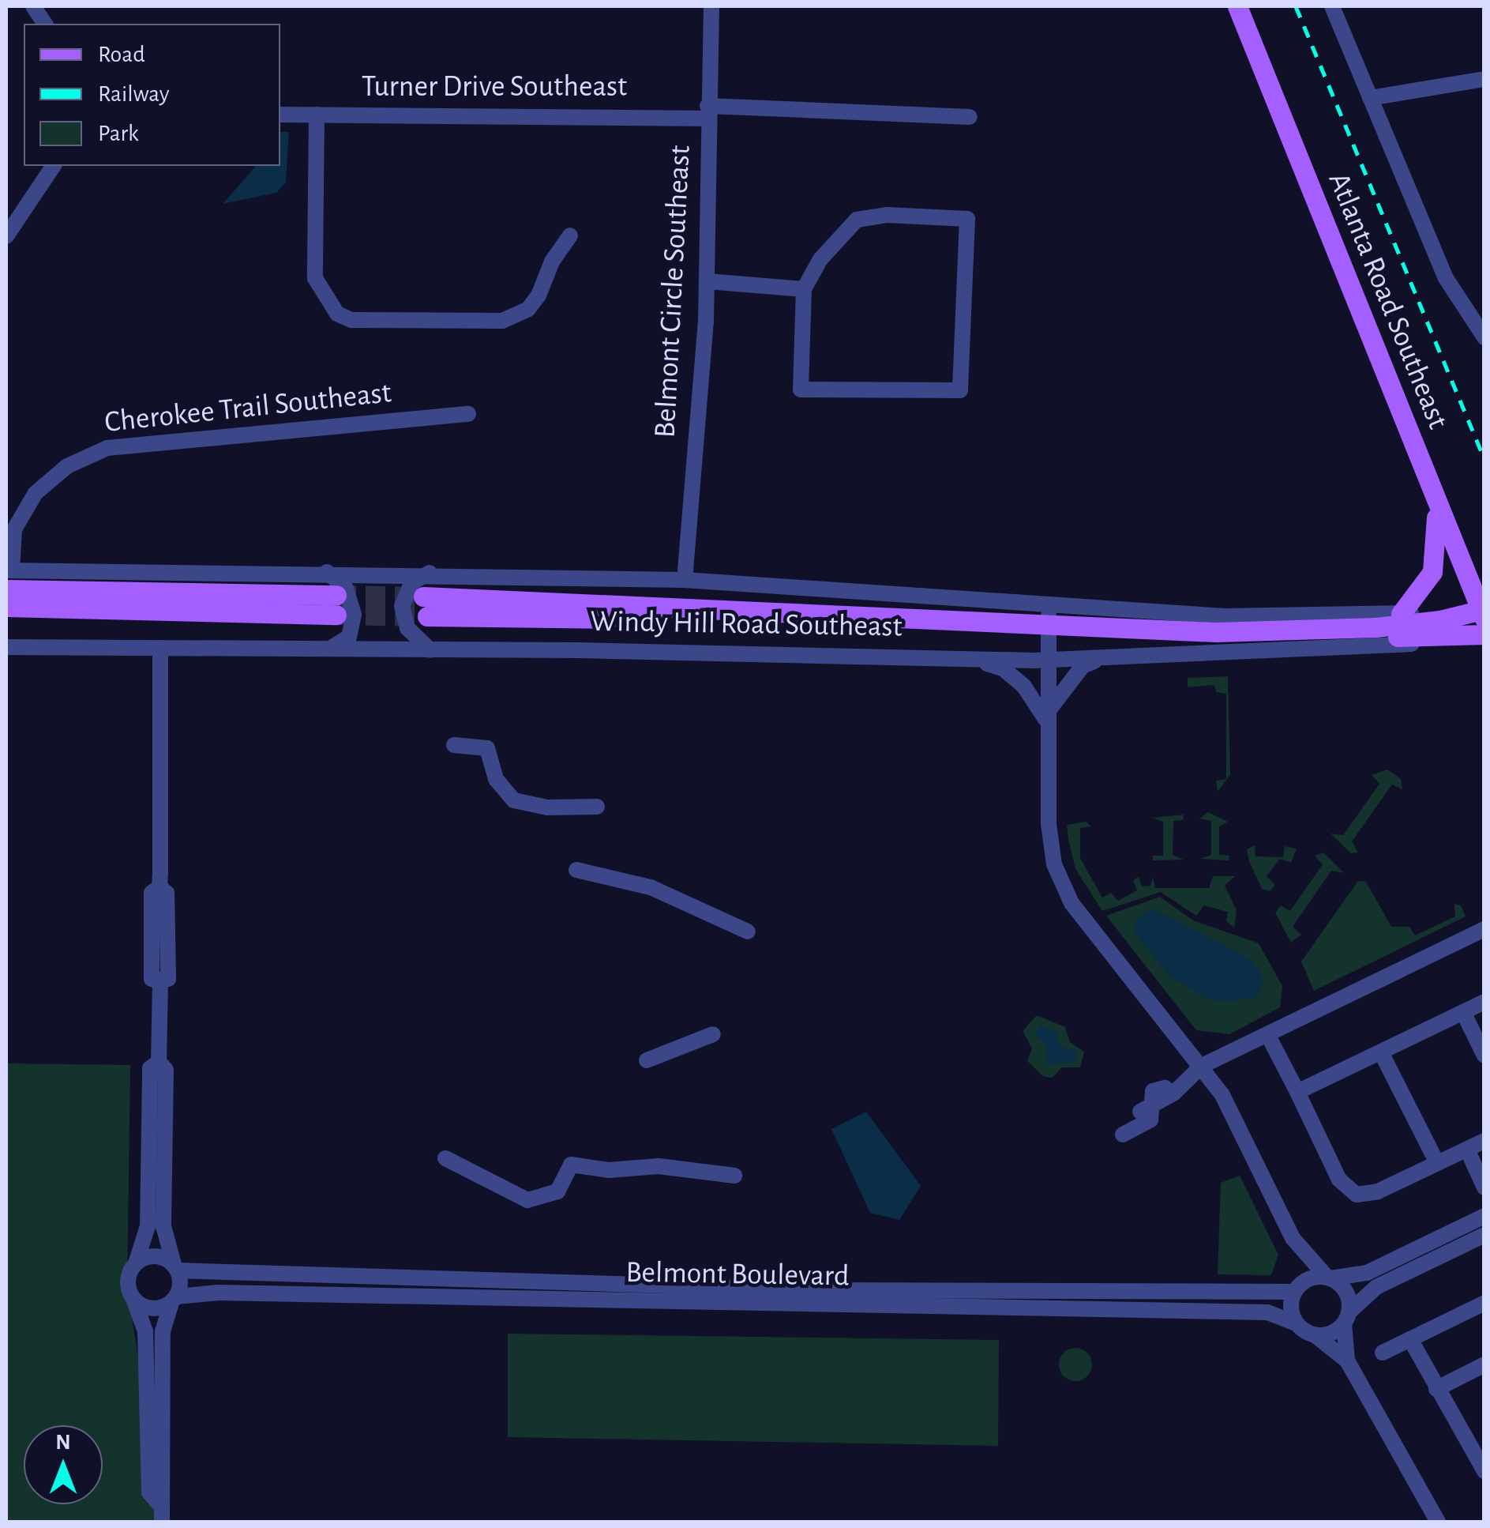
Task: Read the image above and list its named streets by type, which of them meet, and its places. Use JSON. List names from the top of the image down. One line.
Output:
{"streets":{"main road":["Atlanta Road Southeast","Windy Hill Road Southeast"],"street":["Turner Drive Southeast","Belmont Circle Southeast","Cherokee Trail Southeast","Belmont Boulevard"]},"crossings":[["Turner Drive Southeast","Belmont Circle Southeast"],["Belmont Circle Southeast","Windy Hill Road Southeast"],["Atlanta Road Southeast","Windy Hill Road Southeast"],["Cherokee Trail Southeast","Windy Hill Road Southeast"]],"legend":["Road","Railway","Park"],"north":"top"}
